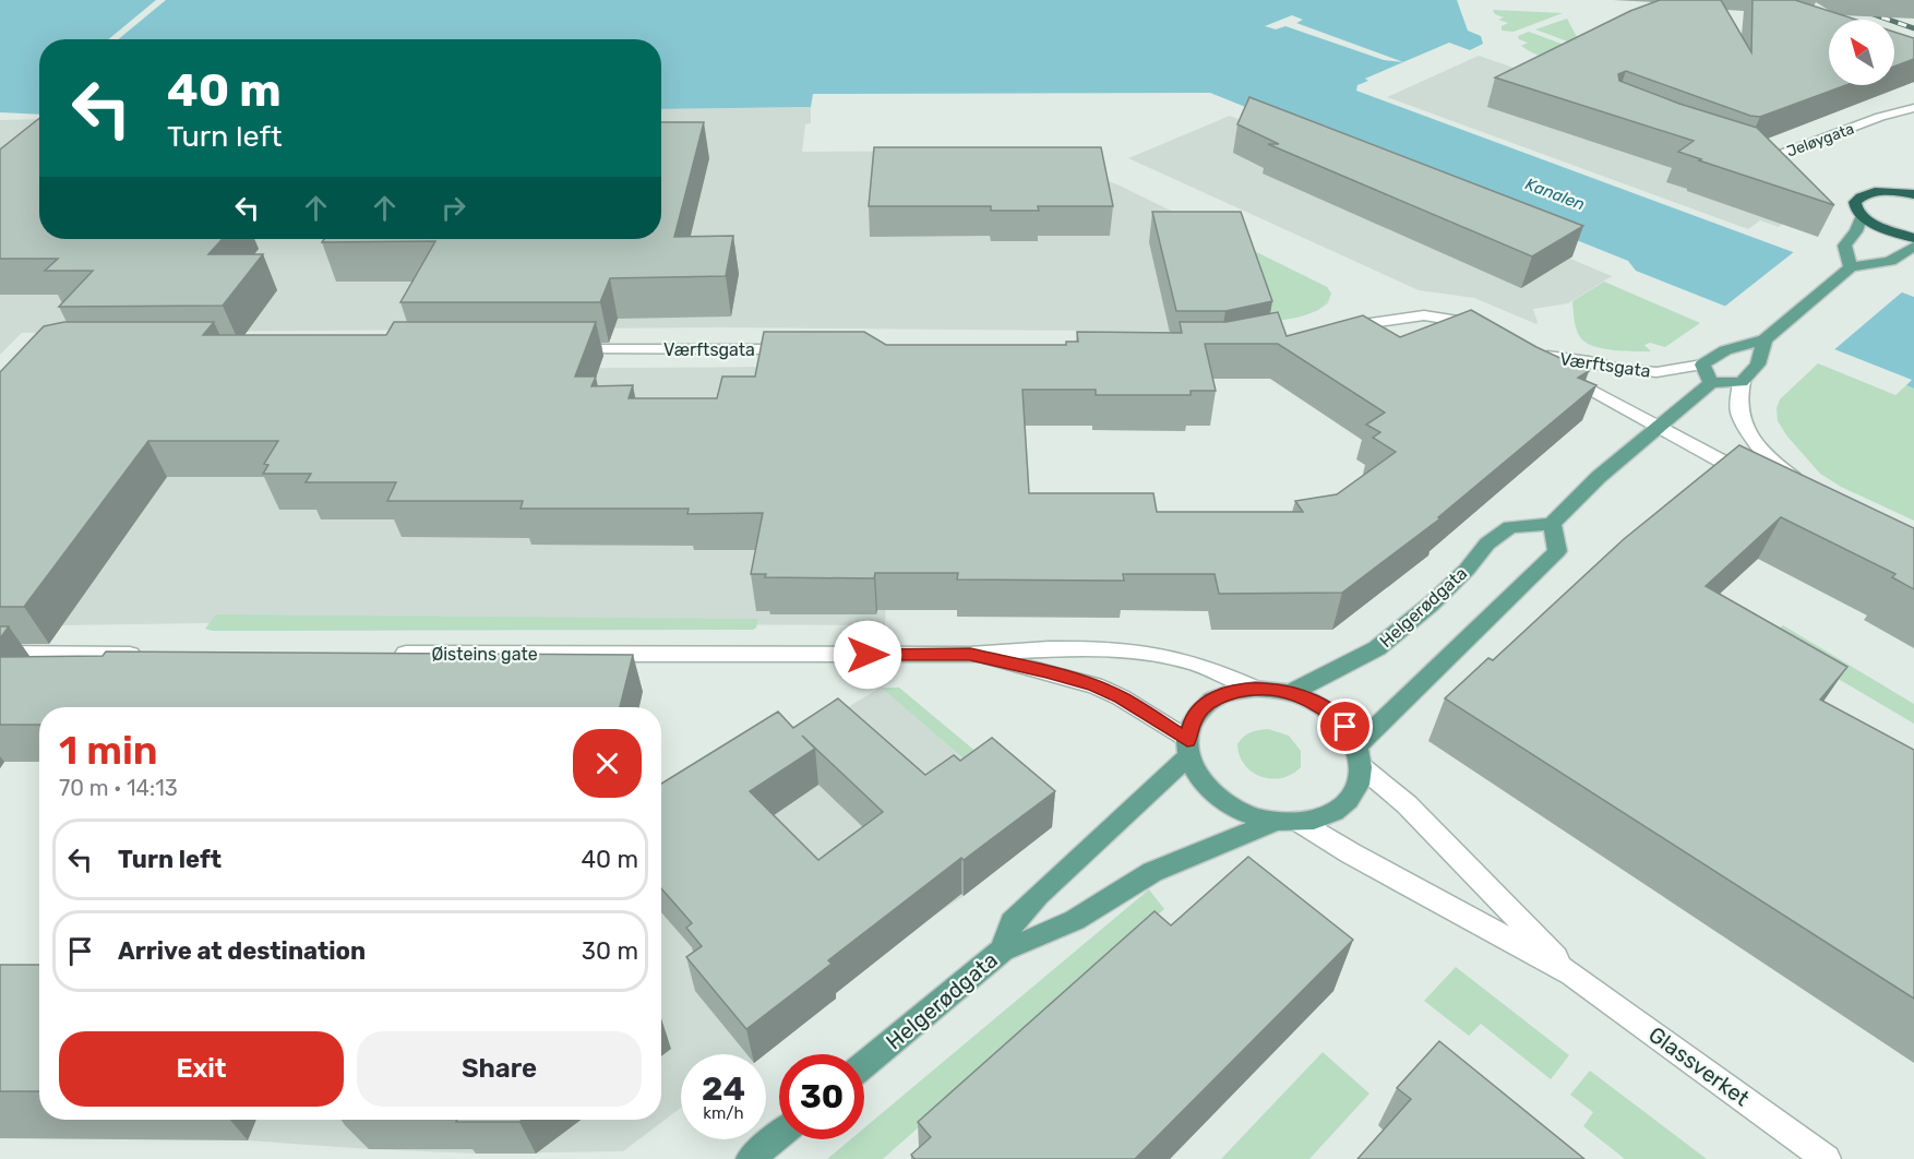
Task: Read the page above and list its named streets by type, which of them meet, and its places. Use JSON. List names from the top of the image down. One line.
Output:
{"streets":{"main road":["Helgerødgata"],"street":["Jeløygata","Værftsgata","Øisteins gate","Glassverket"]},"crossings":[["Helgerødgata","Øisteins gate"],["Helgerødgata","Glassverket"],["Øisteins gate","Glassverket"]],"water":["Kanalen"],"north":"top left","page":{"turn":["40 m","Turn left"],"heading":["1 min","70 m · 14:13"],"list":[{"name":"Turn left","value":"40 m"},{"name":"Arrive at destination","value":"30 m"}],"buttons":["Exit","Share"],"speed":"24 km/h","limit":"30"}}
